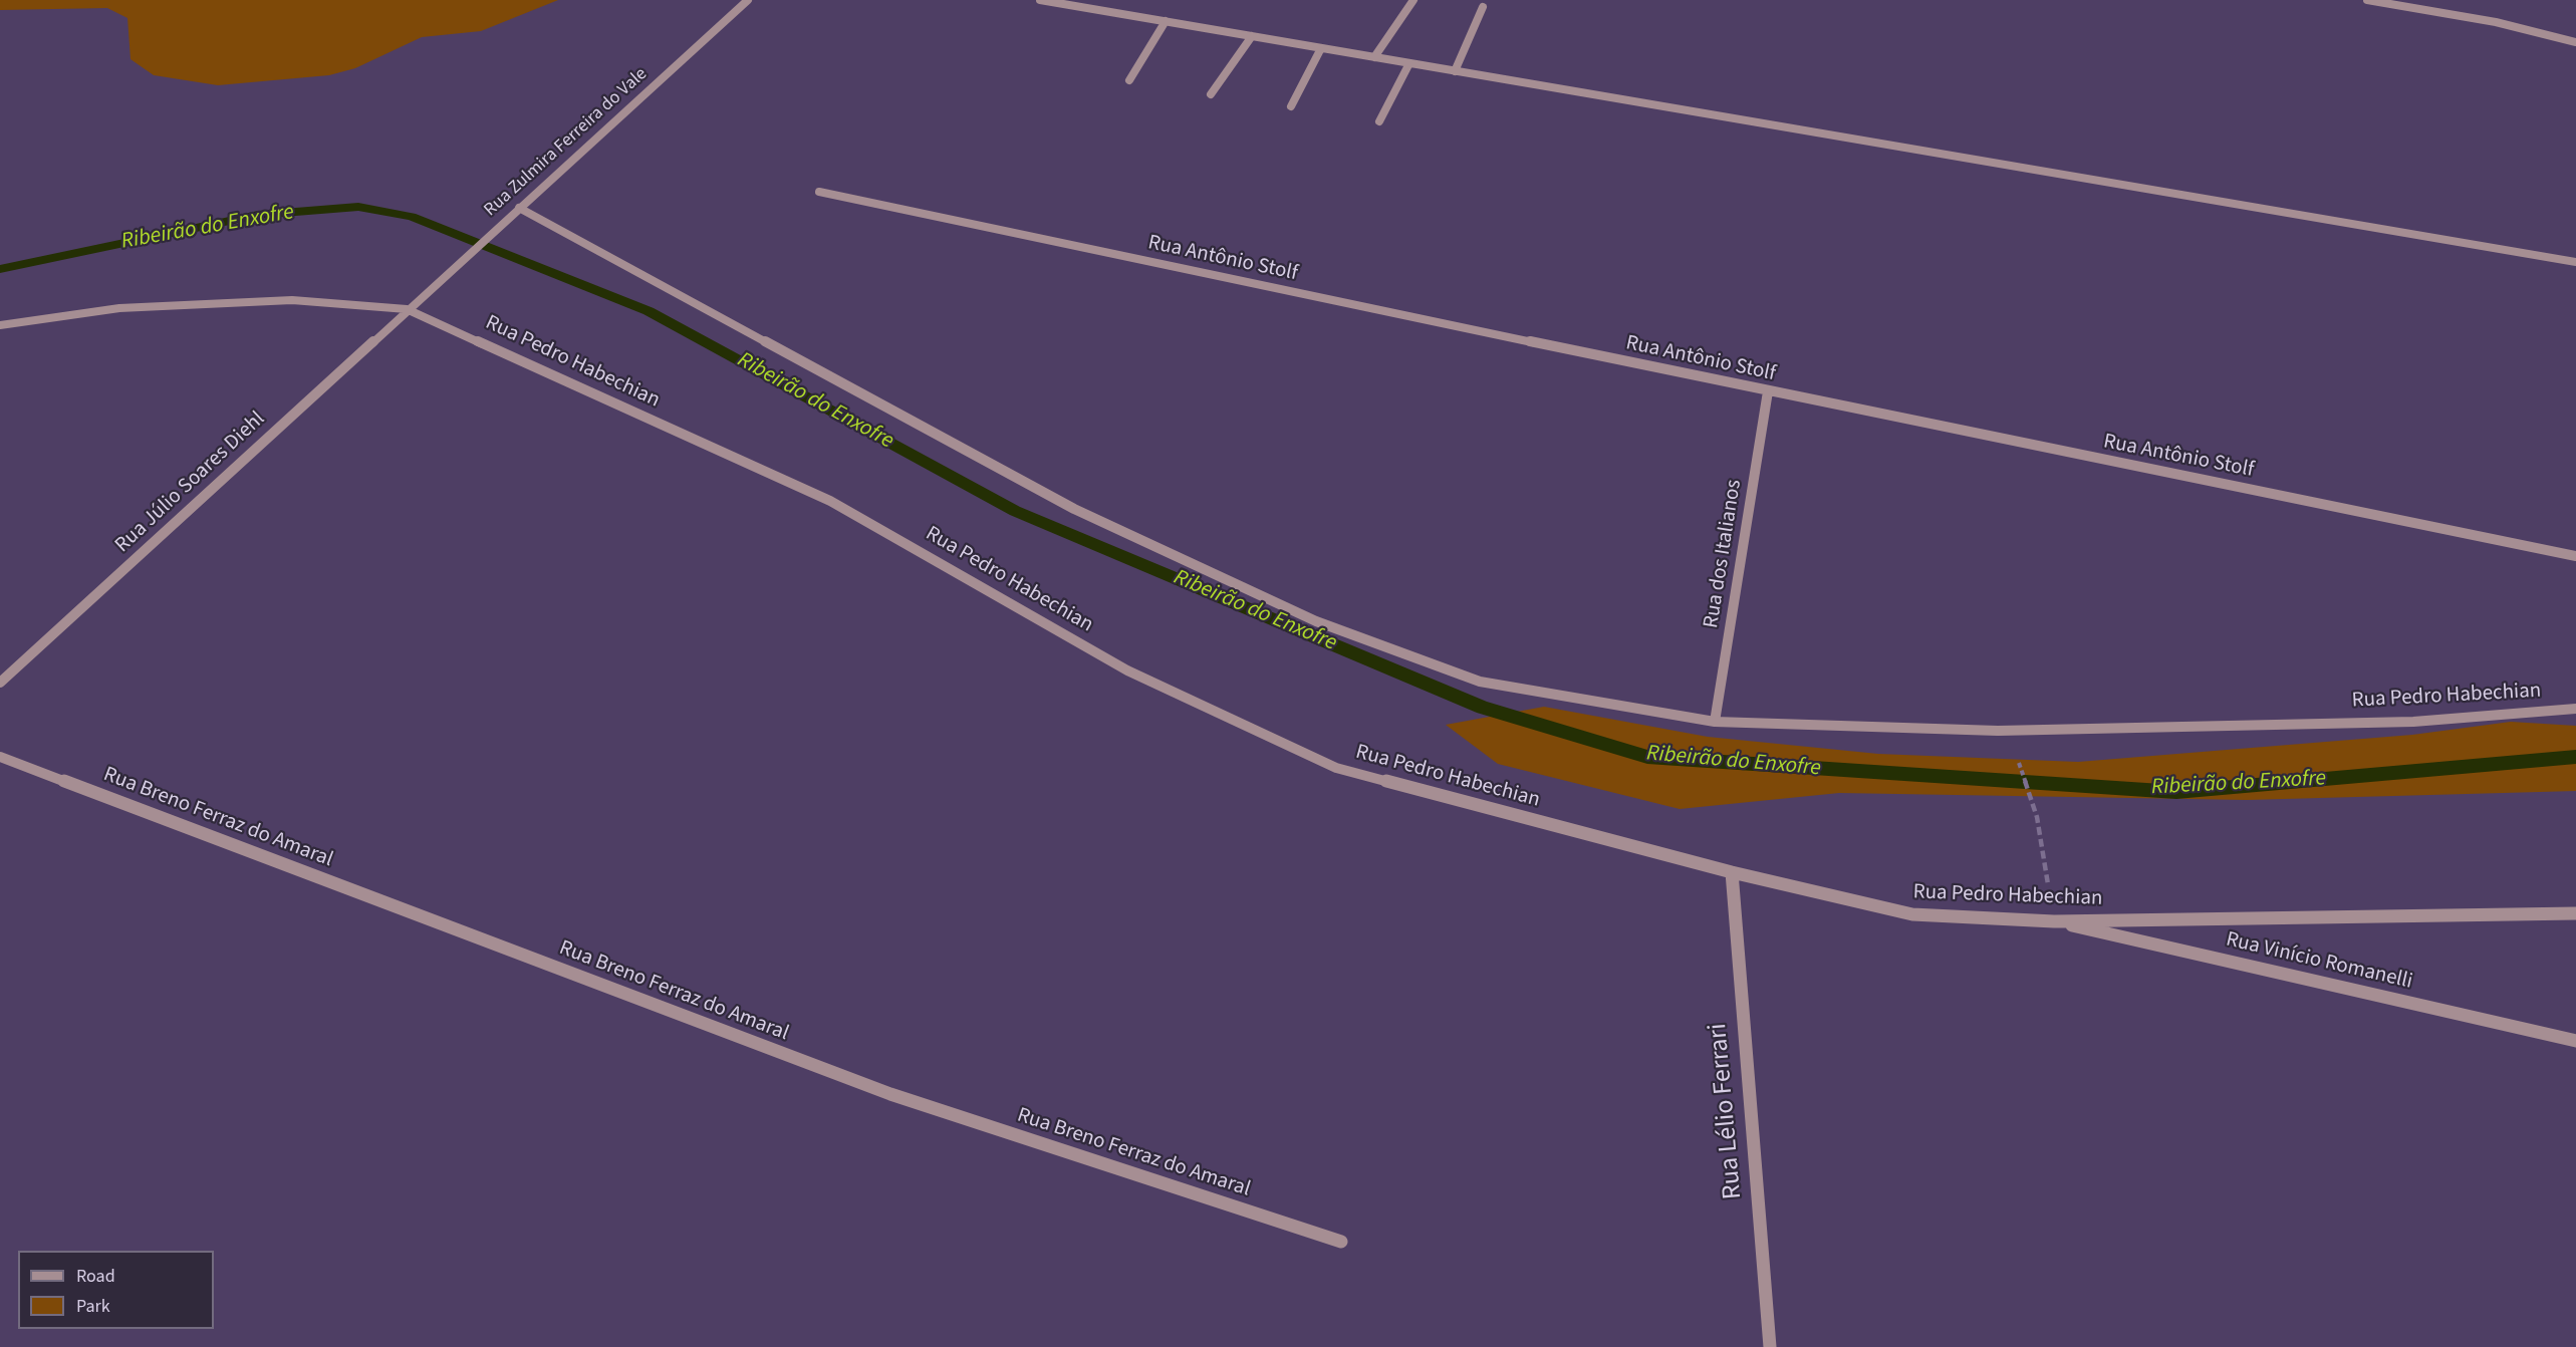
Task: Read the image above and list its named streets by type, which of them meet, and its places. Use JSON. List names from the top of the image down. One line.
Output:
{"streets":{"street":["Rua Zulmira Ferreira do Vale","Rua Antônio Stolf","Rua Pedro Habechian","Rua Júlio Soares Diehl","Rua dos Italianos","Rua Breno Ferraz do Amaral","Rua Vinício Romanelli","Rua Lélio Ferrari"]},"crossings":[["Rua Zulmira Ferreira do Vale","Rua Pedro Habechian"],["Rua Zulmira Ferreira do Vale","Rua Júlio Soares Diehl"],["Rua Antônio Stolf","Rua dos Italianos"],["Rua Pedro Habechian","Rua Júlio Soares Diehl"],["Rua Pedro Habechian","Rua dos Italianos"],["Rua Pedro Habechian","Rua Vinício Romanelli"],["Rua Pedro Habechian","Rua Lélio Ferrari"]],"water":["Ribeirão do Enxofre"],"legend":["Road","Park"]}
